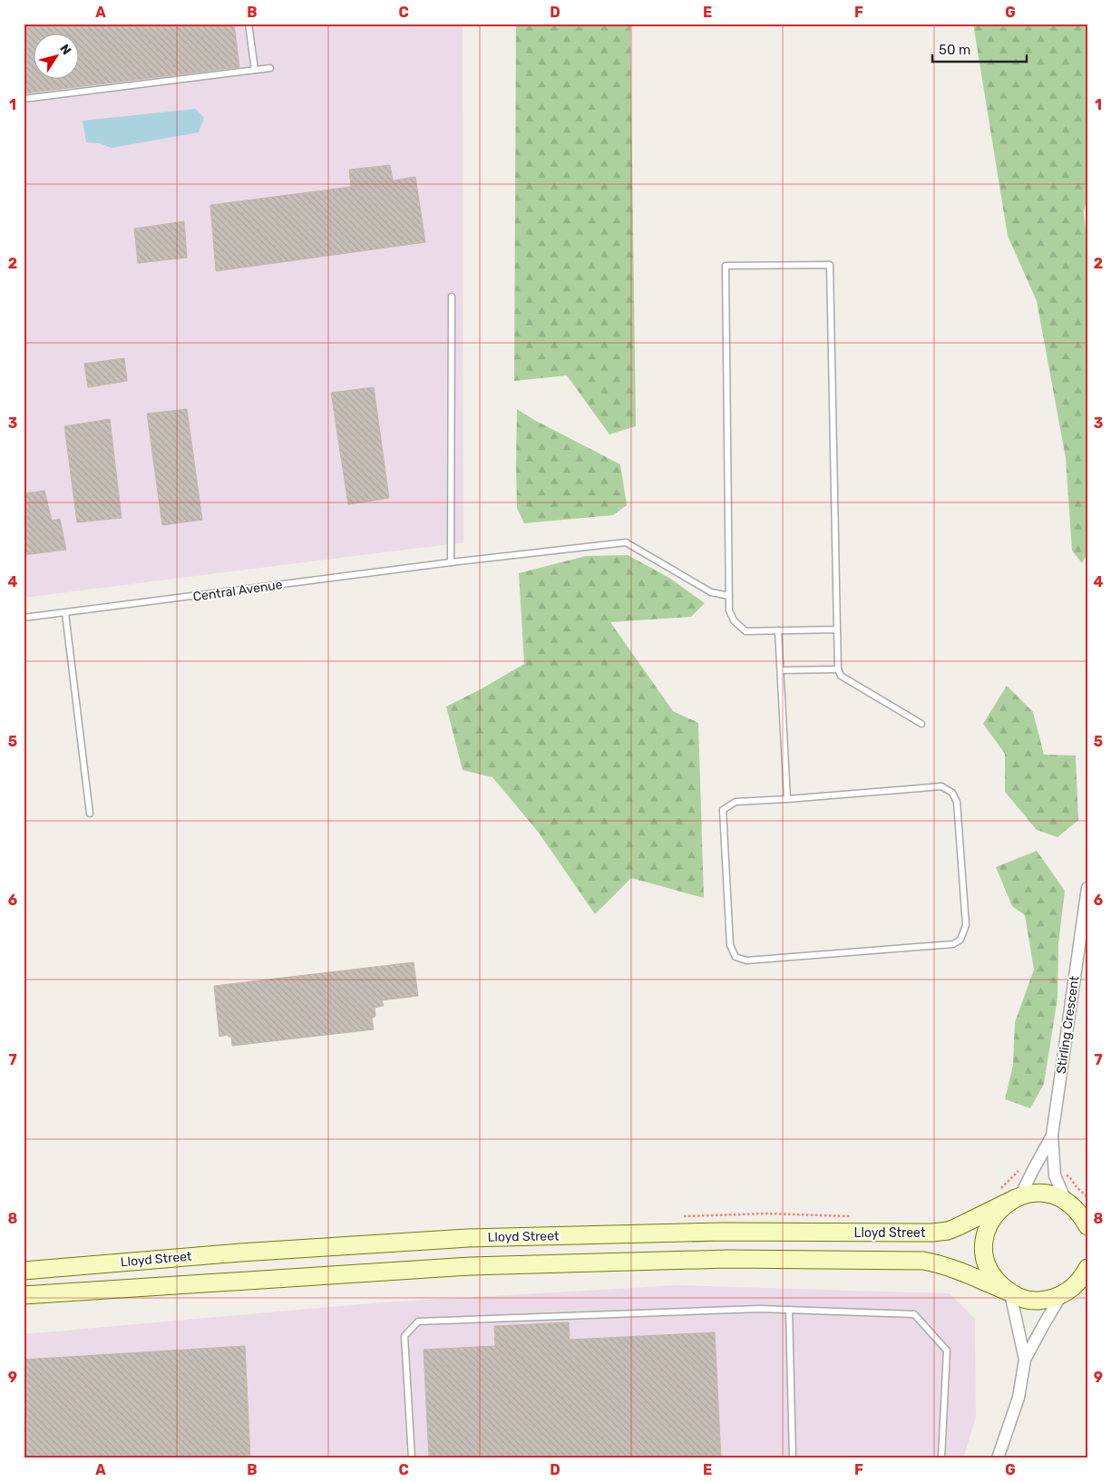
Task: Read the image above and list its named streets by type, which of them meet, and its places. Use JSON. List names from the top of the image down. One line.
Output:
{"streets":{"main road":["Lloyd Street"],"street":["Stirling Crescent"],"lane":["Central Avenue"]},"crossings":[["Stirling Crescent","Lloyd Street"]],"scale_bar":"50 m","north":"top right","grid":{"columns":["A","B","C","D","E","F","G"],"rows":["1","2","3","4","5","6","7","8","9"]}}
